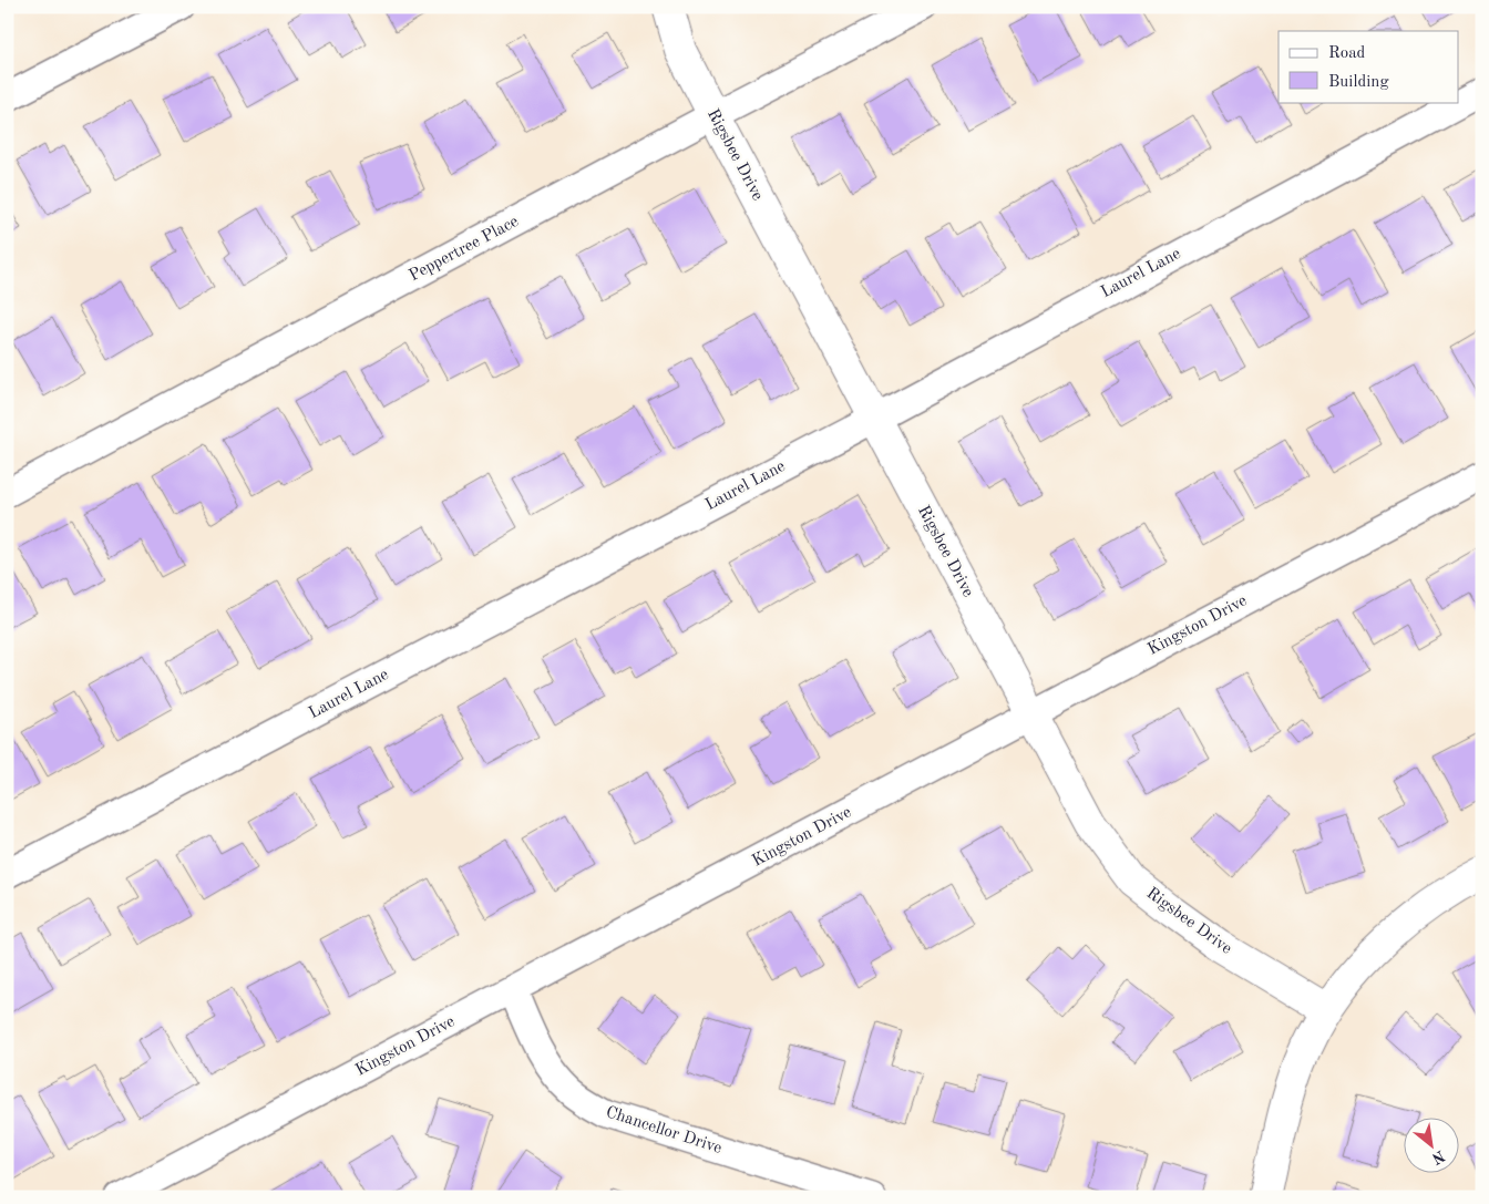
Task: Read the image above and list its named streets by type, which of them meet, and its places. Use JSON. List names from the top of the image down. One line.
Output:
{"streets":{"street":["Rigsbee Drive","Peppertree Place","Laurel Lane","Kingston Drive","Chancellor Drive"]},"crossings":[["Rigsbee Drive","Peppertree Place"],["Rigsbee Drive","Laurel Lane"],["Rigsbee Drive","Kingston Drive"],["Kingston Drive","Chancellor Drive"]],"legend":["Road","Building"],"north":"bottom right"}
